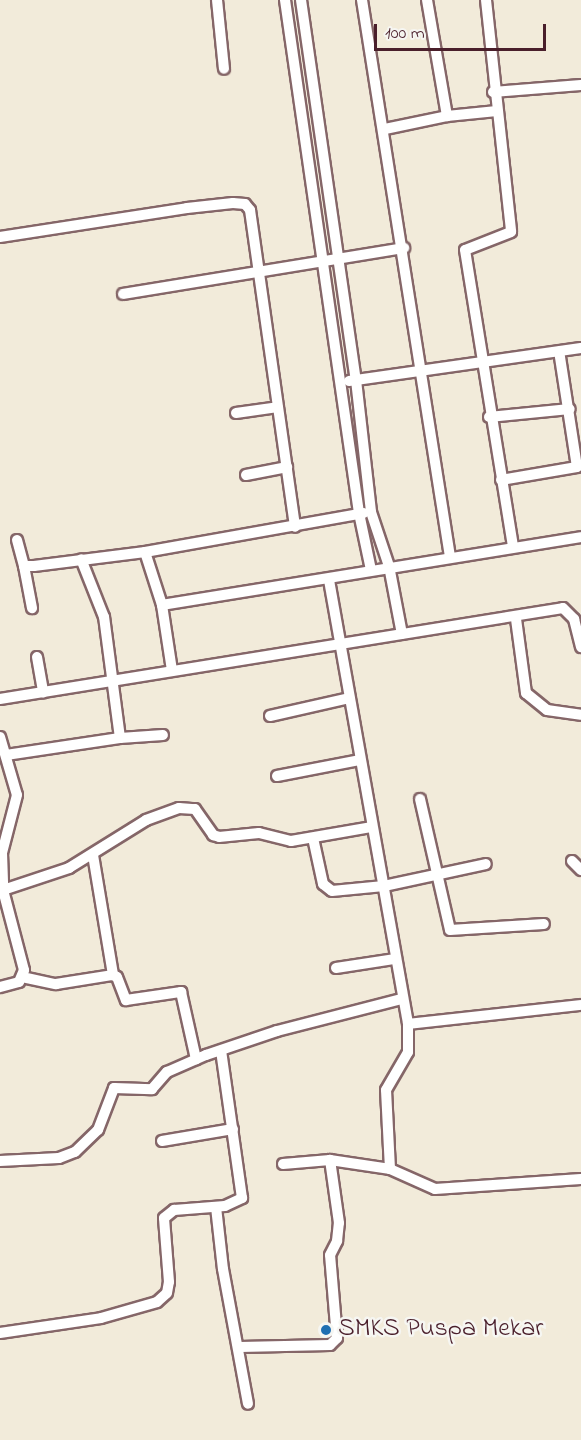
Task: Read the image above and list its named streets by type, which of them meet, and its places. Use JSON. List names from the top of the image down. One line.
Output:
{"places":["SMKS Puspa Mekar"],"scale_bar":"100 m"}
